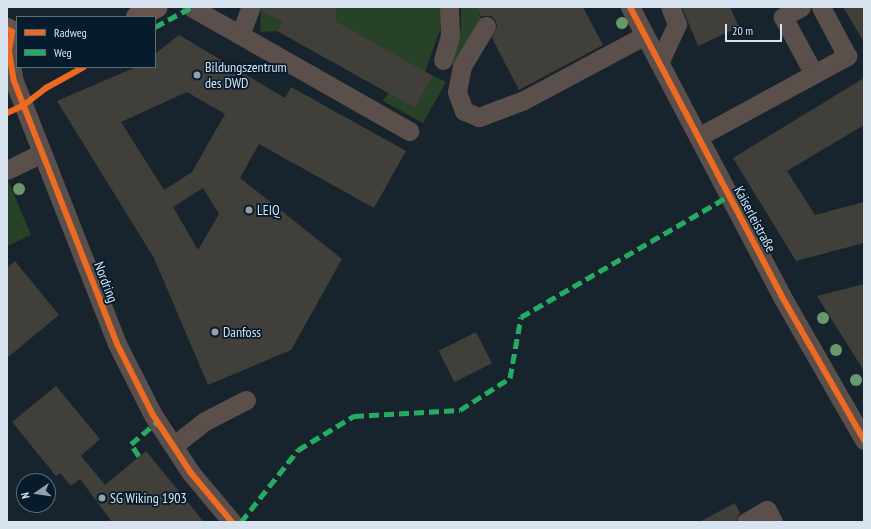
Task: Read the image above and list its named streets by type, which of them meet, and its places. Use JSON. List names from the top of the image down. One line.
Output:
{"streets":{"street":["Kaiserleistraße","Nordring"]},"places":["Bildungszentrum des DWD","LEIQ","Danfoss","SG Wiking 1903"],"legend":["Radweg","Weg"],"scale_bar":"20 m","north":"left"}
